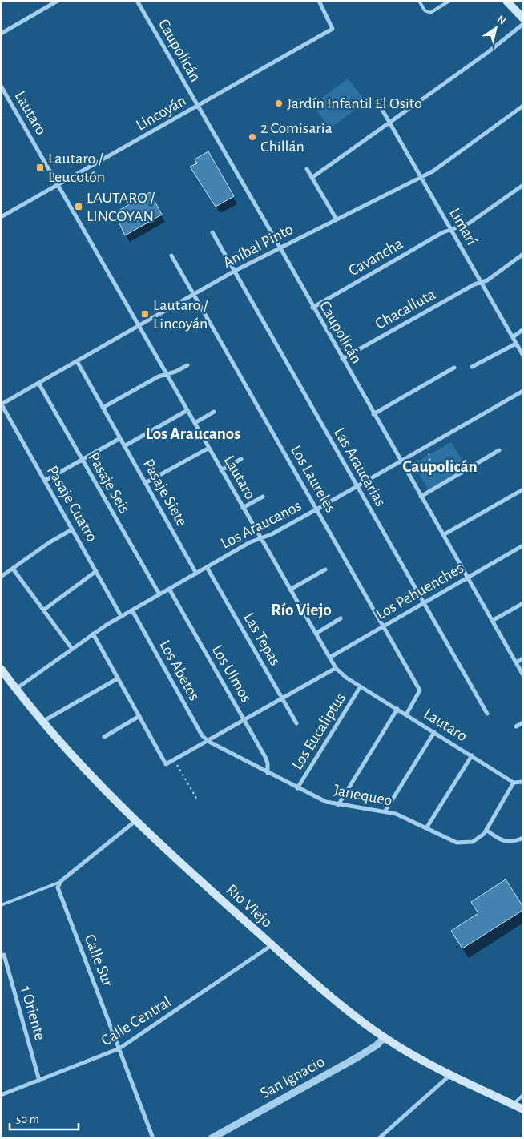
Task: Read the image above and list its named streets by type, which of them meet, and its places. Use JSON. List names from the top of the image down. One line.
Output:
{"streets":{"main road":["Río Viejo"],"street":["Caupolicán","Lautaro","Lincoyán","Limarí","Aníbal Pinto","Cavancha","Chacalluta","Las Araucarias","Los Laureles","Pasaje Seis","Pasaje Siete","Pasaje Cuatro","Los Araucanos","Los Pehuenches","Las Tepas","Los Abetos","Los Ulmos","Los Eucaliptus","Janequeo","Calle Sur","1 Oriente","Calle Central","San Ignacio"]},"crossings":[["Caupolicán","Lincoyán"],["Caupolicán","Aníbal Pinto"],["Caupolicán","Cavancha"],["Caupolicán","Chacalluta"],["Caupolicán","Los Araucanos"],["Caupolicán","Los Pehuenches"],["Lautaro","Lincoyán"],["Lautaro","Aníbal Pinto"],["Lautaro","Los Laureles"],["Lautaro","Los Araucanos"],["Lautaro","Los Pehuenches"],["Lautaro","Los Eucaliptus"],["Lautaro","Janequeo"],["Limarí","Aníbal Pinto"],["Limarí","Cavancha"],["Limarí","Chacalluta"],["Aníbal Pinto","Las Araucarias"],["Aníbal Pinto","Los Laureles"],["Aníbal Pinto","Pasaje Seis"],["Aníbal Pinto","Pasaje Siete"],["Aníbal Pinto","Pasaje Cuatro"],["Las Araucarias","Los Araucanos"],["Las Araucarias","Los Pehuenches"],["Los Laureles","Los Araucanos"],["Los Laureles","Los Pehuenches"],["Pasaje Seis","Los Araucanos"],["Pasaje Siete","Los Araucanos"],["Pasaje Cuatro","Los Araucanos"],["Los Araucanos","Las Tepas"],["Los Araucanos","Los Abetos"],["Los Araucanos","Los Ulmos"],["Los Araucanos","Río Viejo"],["Los Abetos","Janequeo"],["Los Ulmos","Janequeo"],["Los Eucaliptus","Janequeo"],["Río Viejo","Calle Central"],["Río Viejo","San Ignacio"],["Calle Sur","Calle Central"],["1 Oriente","Calle Central"]],"districts":["Los Araucanos","Caupolicán","Río Viejo"],"places":{"other":["Jardín Infantil El Osito","2 Comisaria Chillán"],"transit":["Lautaro / Leucotón","LAUTARO / LINCOYAN","Lautaro / Lincoyán"]},"scale_bar":"50 m","north":"top right"}
